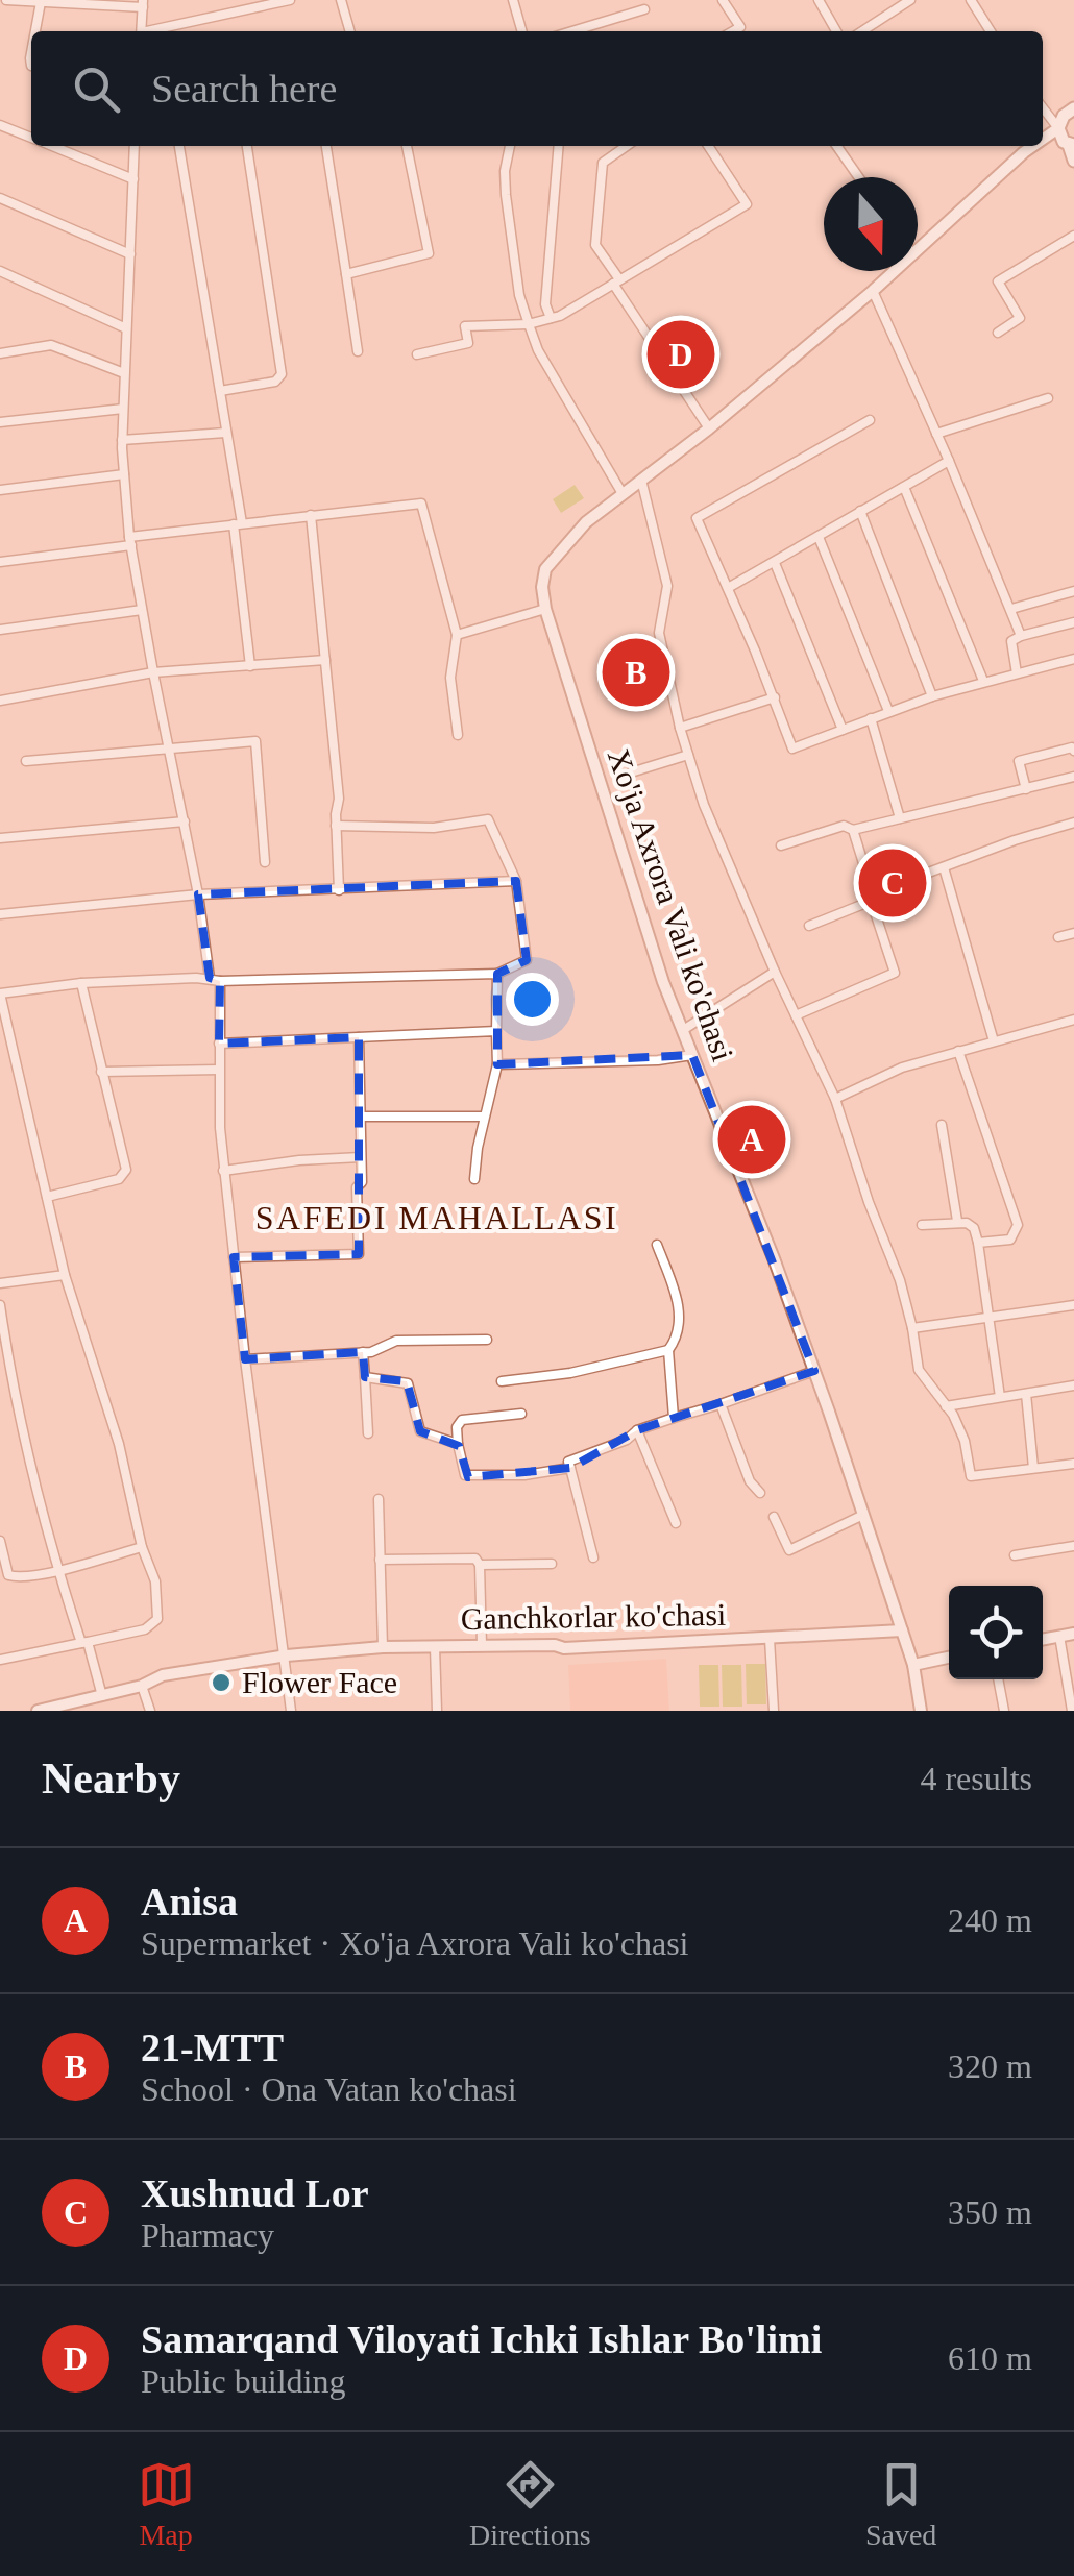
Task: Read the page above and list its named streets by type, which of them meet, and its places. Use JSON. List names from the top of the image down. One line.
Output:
{"streets":{"street":["Xo'ja Axrora Vali ko'chasi","Ganchkorlar ko'chasi"]},"crossings":[["Xo'ja Axrora Vali ko'chasi","Ganchkorlar ko'chasi"]],"districts":["SAFEDI MAHALLASI"],"places":["Flower Face"],"north":"bottom","page":{"search":"Search here","pins":["D","B","C","A"],"heading":["Nearby","4 results"],"list":[{"mark":"A","name":"Anisa","note":"Supermarket · Xo'ja Axrora Vali ko'chasi","value":"240 m"},{"mark":"B","name":"21-MTT","note":"School · Ona Vatan ko'chasi","value":"320 m"},{"mark":"C","name":"Xushnud Lor","note":"Pharmacy","value":"350 m"},{"mark":"D","name":"Samarqand Viloyati Ichki Ishlar Bo'limi","note":"Public building","value":"610 m"}],"nav":["Map","Directions","Saved"]}}
